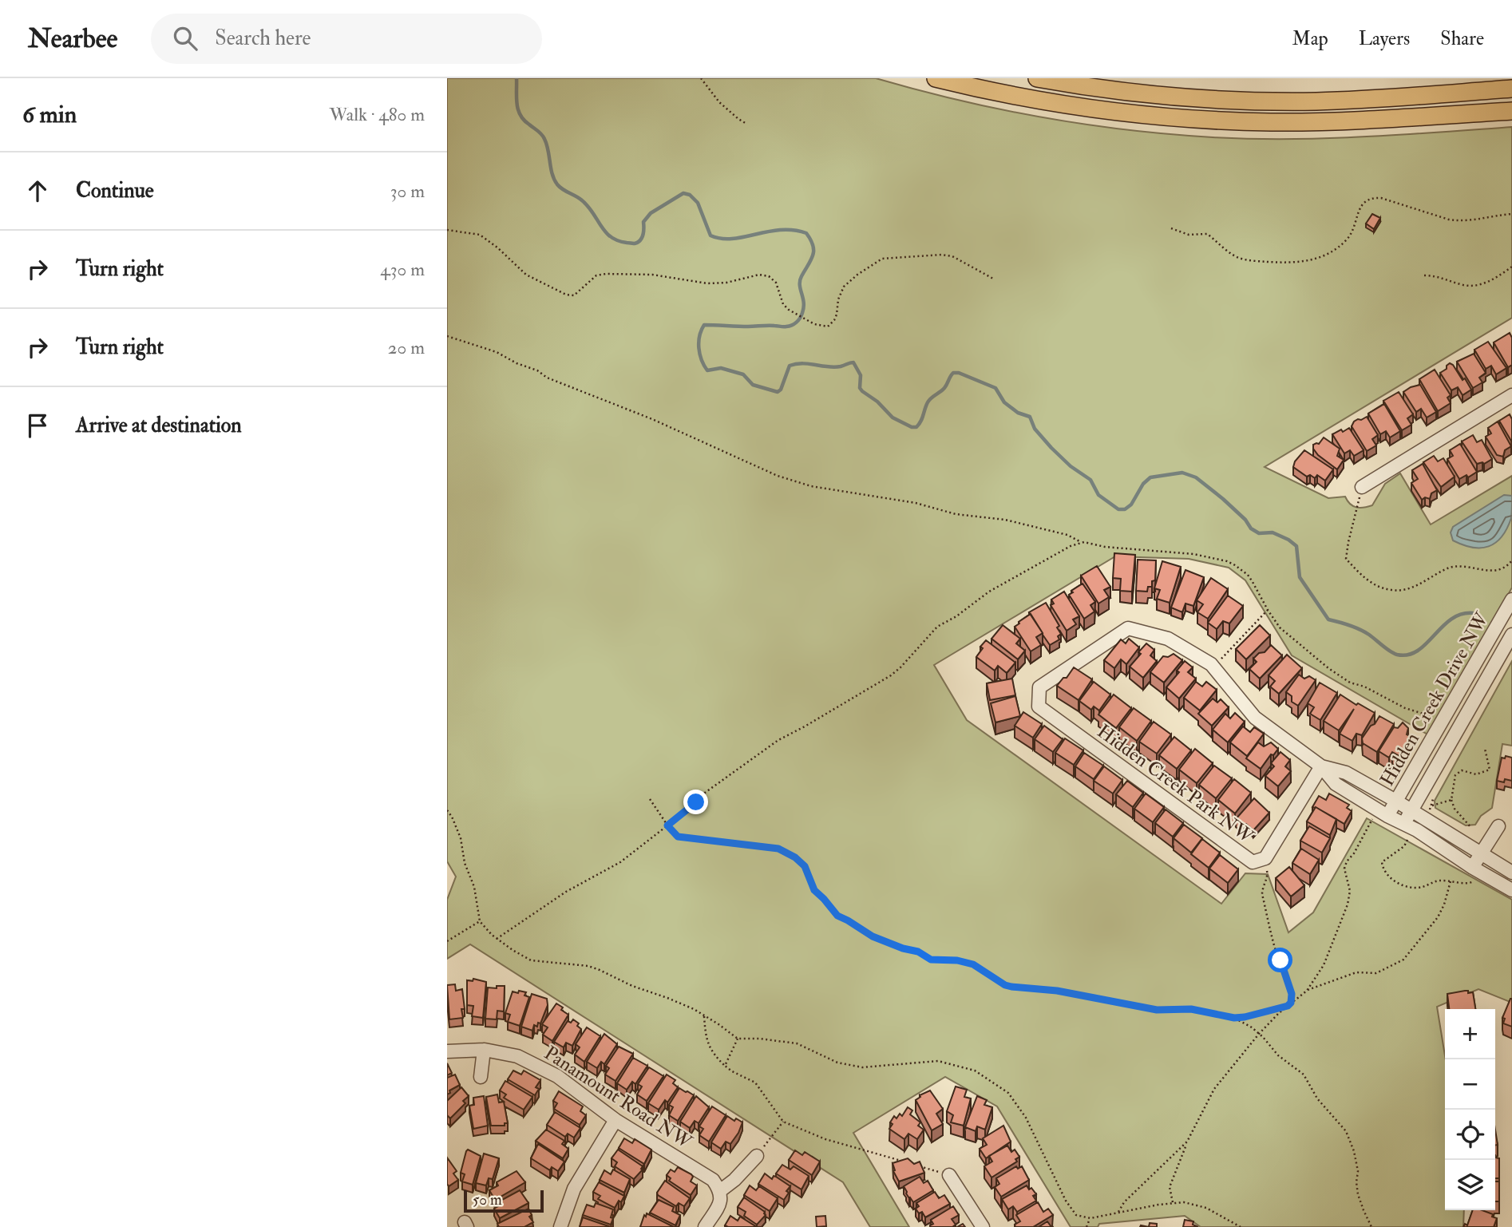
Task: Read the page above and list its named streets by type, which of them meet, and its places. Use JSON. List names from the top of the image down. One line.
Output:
{"streets":{"street":["Hidden Creek Drive NW","Hidden Creek Park NW","Panamount Road NW"]},"scale_bar":"50 m","page":{"header":"Nearbee","search":"Search here","nav":["Map","Layers","Share"],"heading":["6 min","Walk · 480 m"],"list":[["Continue","30 m"],["Turn right","430 m"],["Turn right","20 m"],"Arrive at destination"],"map_buttons":["+","−"],"scale":"50 m"}}
